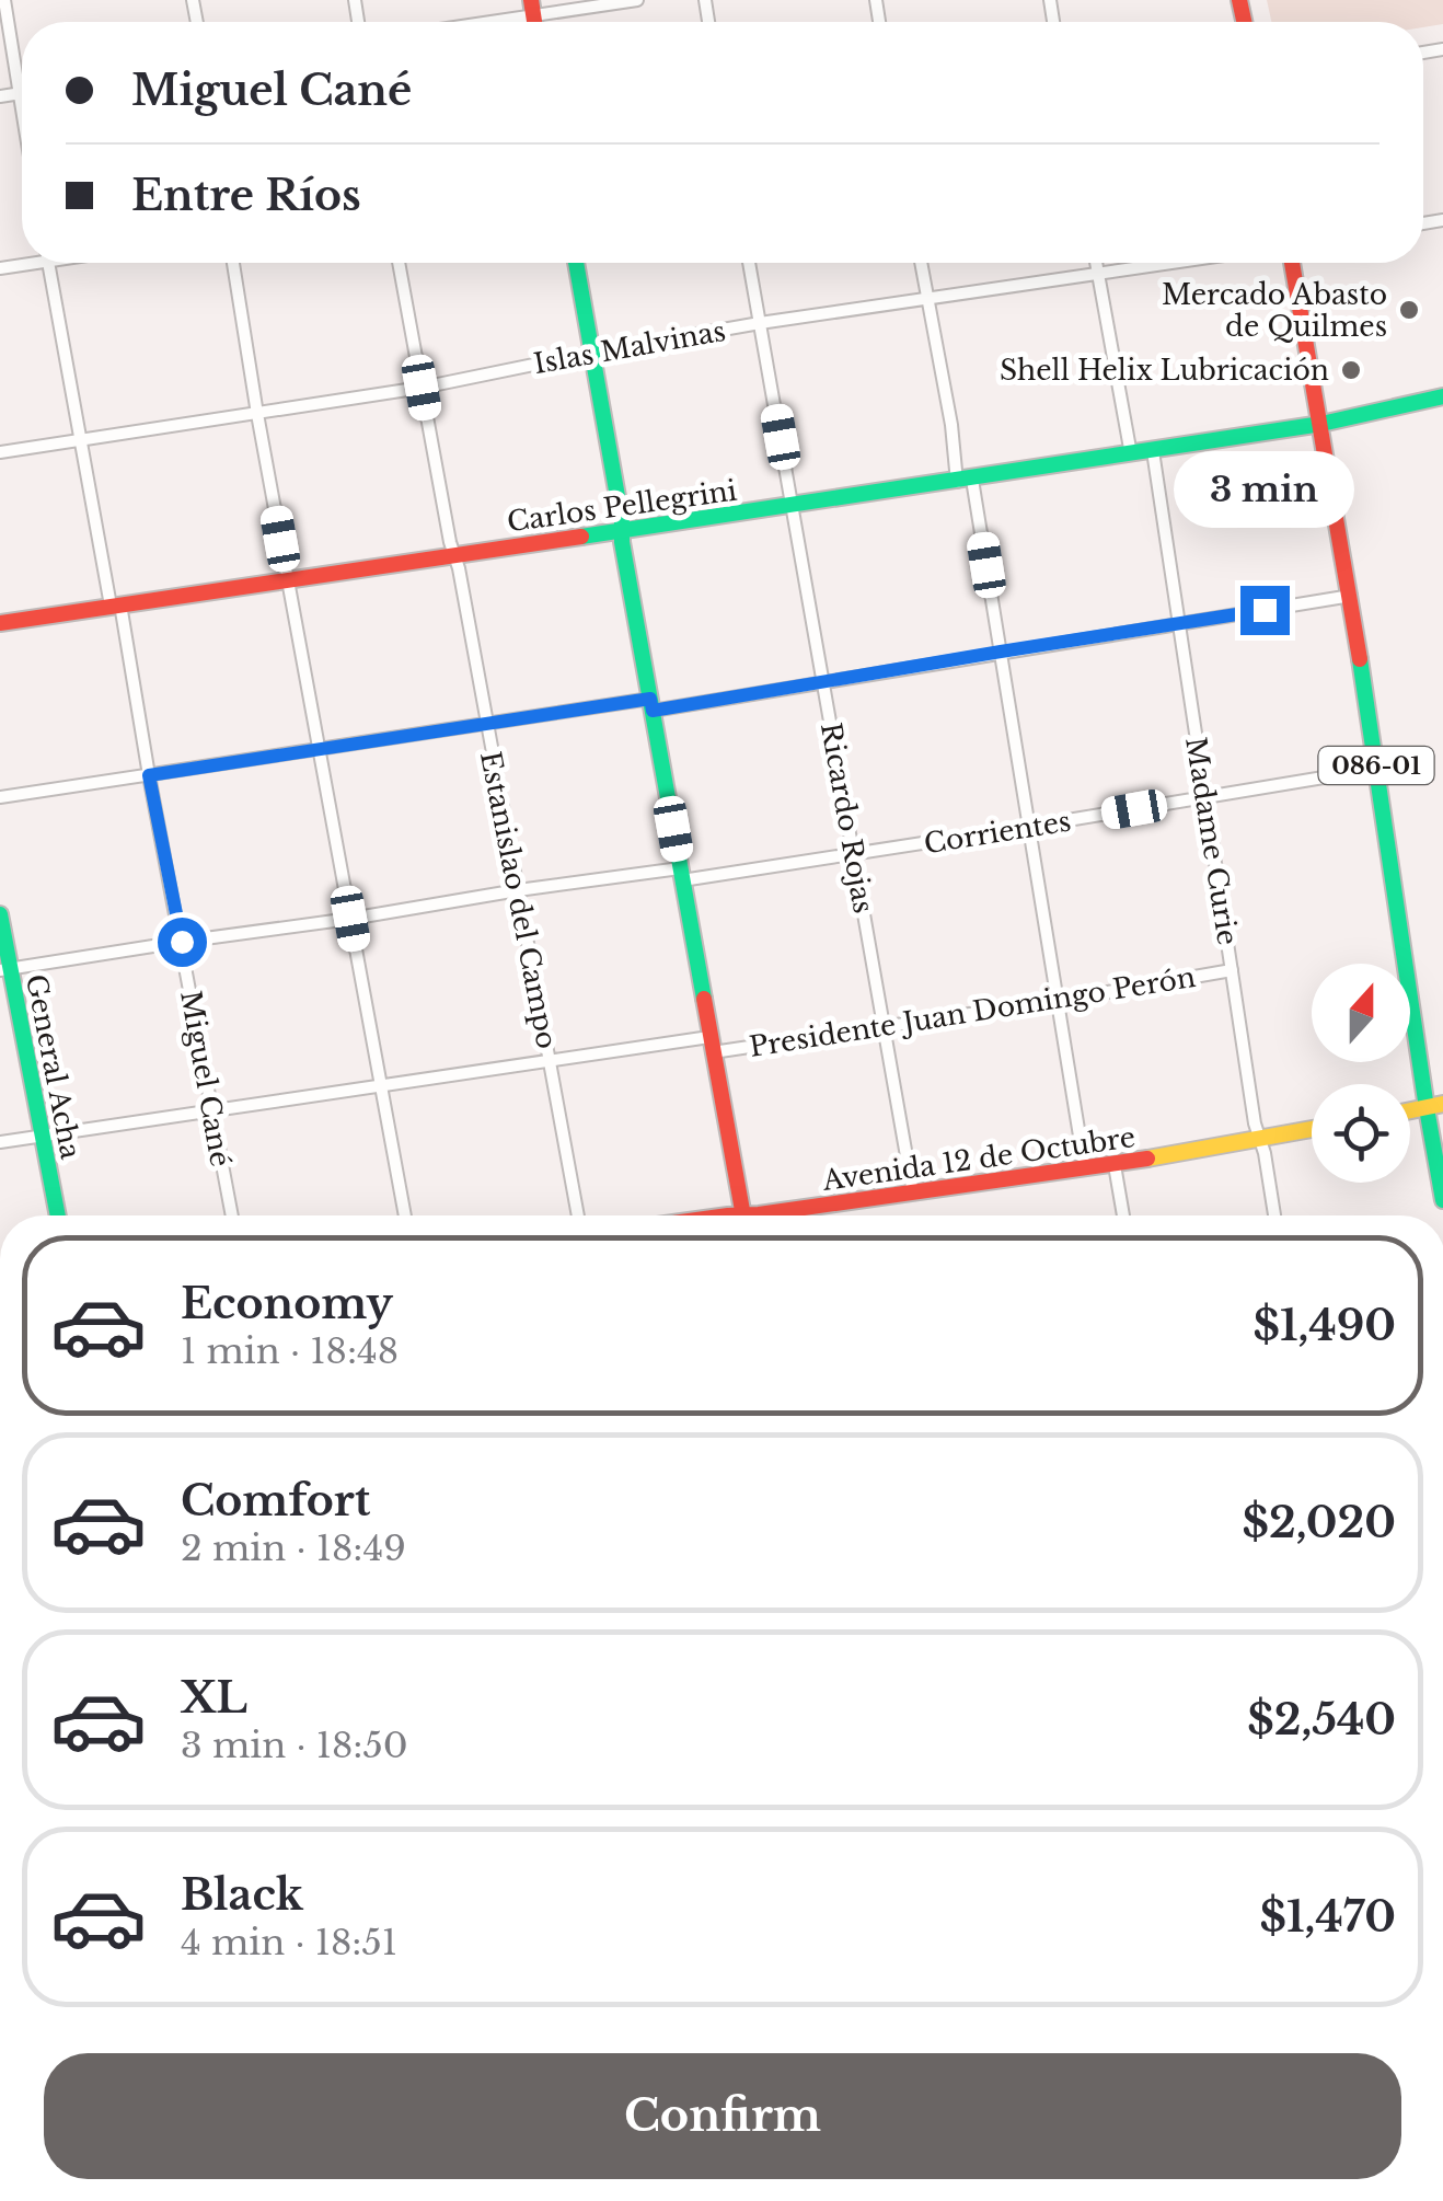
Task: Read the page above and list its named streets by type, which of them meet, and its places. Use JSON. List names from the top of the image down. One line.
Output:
{"streets":{"street":["Islas Malvinas","Carlos Pellegrini","086-01","Ricardo Rojas","Corrientes","Madame Curie","Estanislao del Campo","Presidente Juan Domingo Perón","General Acha","Miguel Cané","Avenida 12 de Octubre"]},"crossings":[["Islas Malvinas","Ricardo Rojas"],["Islas Malvinas","Estanislao del Campo"],["Islas Malvinas","Miguel Cané"],["Carlos Pellegrini","086-01"],["Carlos Pellegrini","Ricardo Rojas"],["Carlos Pellegrini","Madame Curie"],["Carlos Pellegrini","Estanislao del Campo"],["Carlos Pellegrini","Miguel Cané"],["086-01","Corrientes"],["Ricardo Rojas","Corrientes"],["Ricardo Rojas","Presidente Juan Domingo Perón"],["Ricardo Rojas","Avenida 12 de Octubre"],["Corrientes","Madame Curie"],["Corrientes","Estanislao del Campo"],["Corrientes","General Acha"],["Corrientes","Miguel Cané"],["Madame Curie","Presidente Juan Domingo Perón"],["Madame Curie","Avenida 12 de Octubre"],["Estanislao del Campo","Presidente Juan Domingo Perón"],["Presidente Juan Domingo Perón","General Acha"],["Presidente Juan Domingo Perón","Miguel Cané"]],"places":["Mercado Abasto de Quilmes","Shell Helix Lubricación"],"north":"top","page":{"banner":["Miguel Cané","Entre Ríos"],"bubble":"3 min","list":[{"name":"Economy","note":"1 min · 18:48","value":"$1,490"},{"name":"Comfort","note":"2 min · 18:49","value":"$2,020"},{"name":"XL","note":"3 min · 18:50","value":"$2,540"},{"name":"Black","note":"4 min · 18:51","value":"$1,470"}],"buttons":"Confirm"}}
